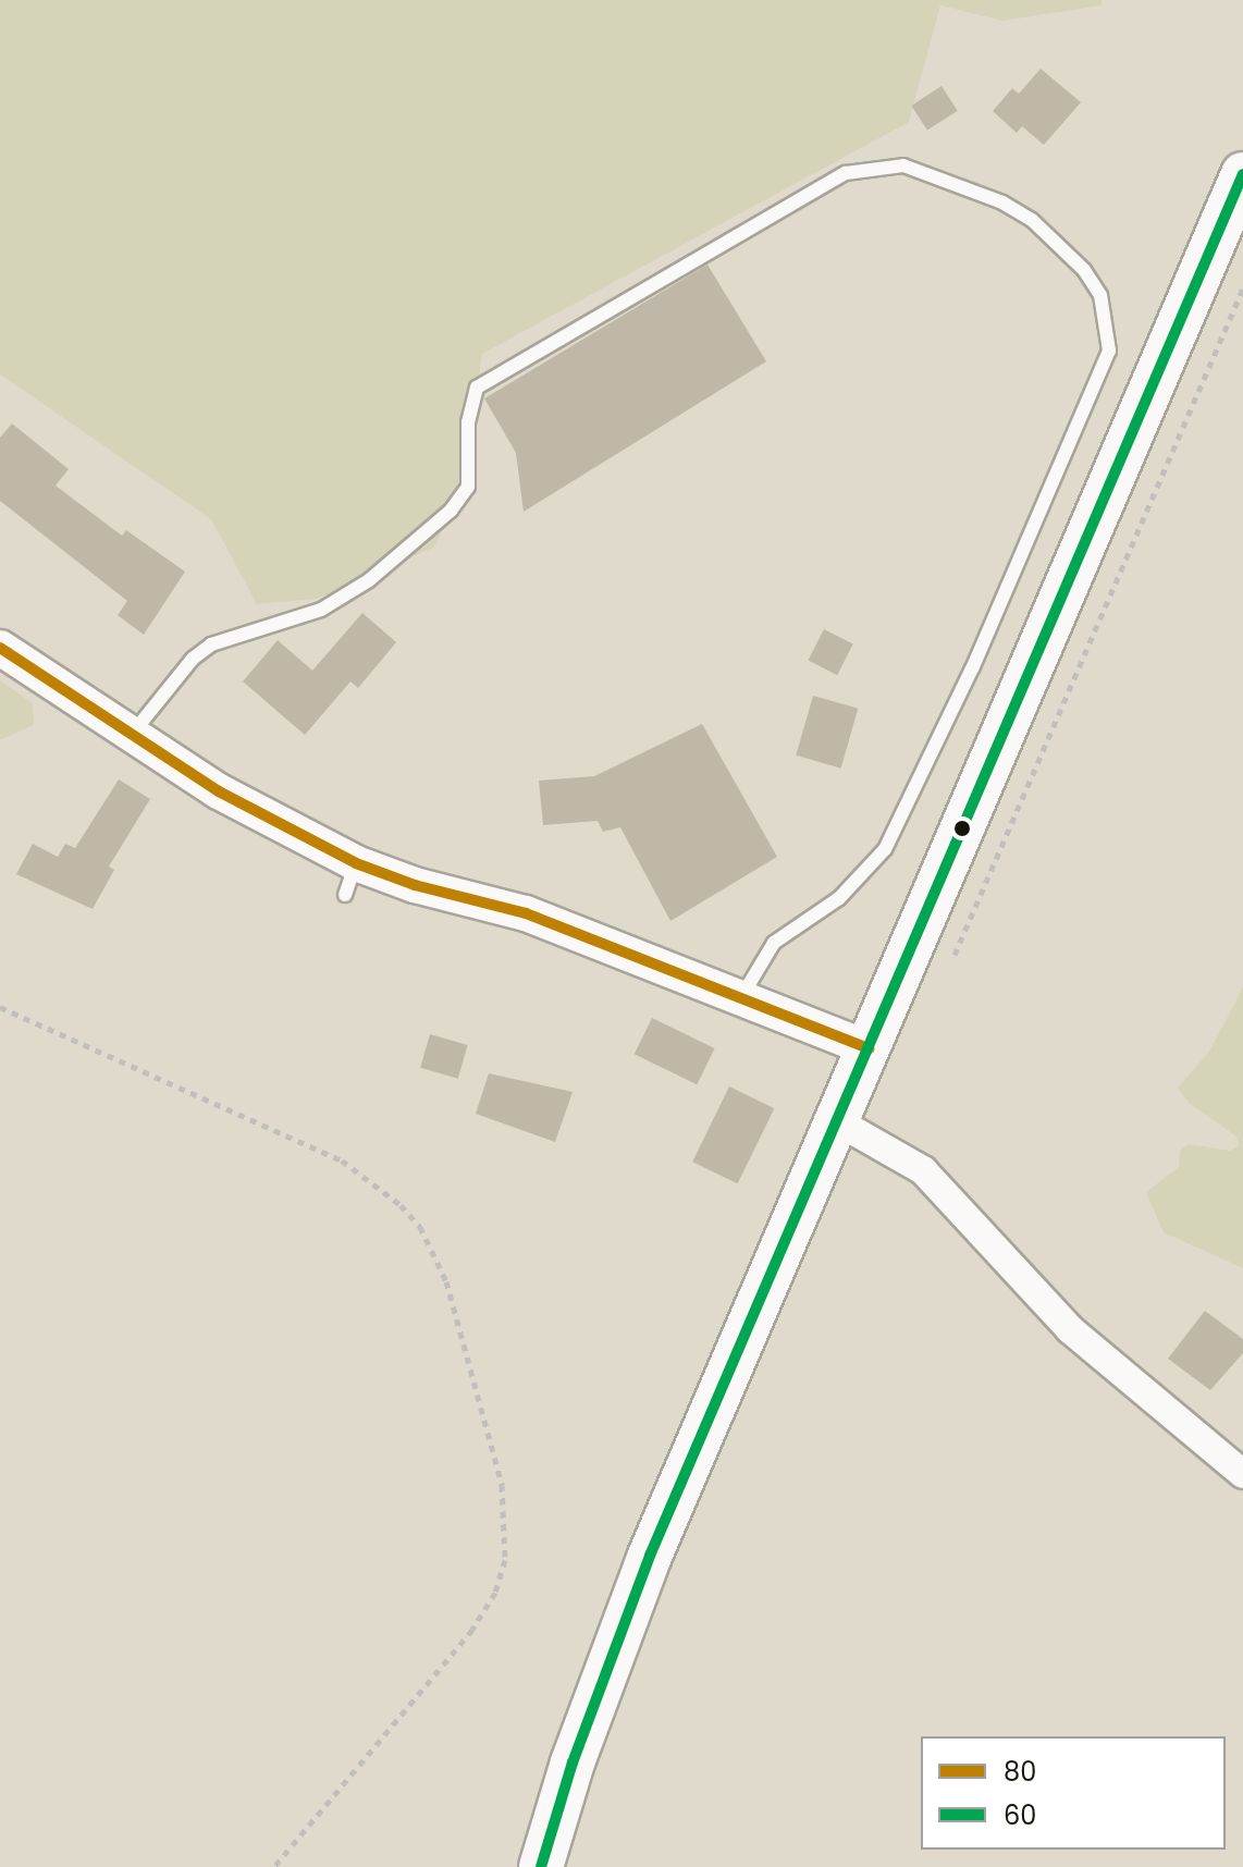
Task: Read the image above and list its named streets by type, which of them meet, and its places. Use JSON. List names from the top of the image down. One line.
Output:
{"lines":["transit line 60","transit line 80"],"legend":["80","60"]}
